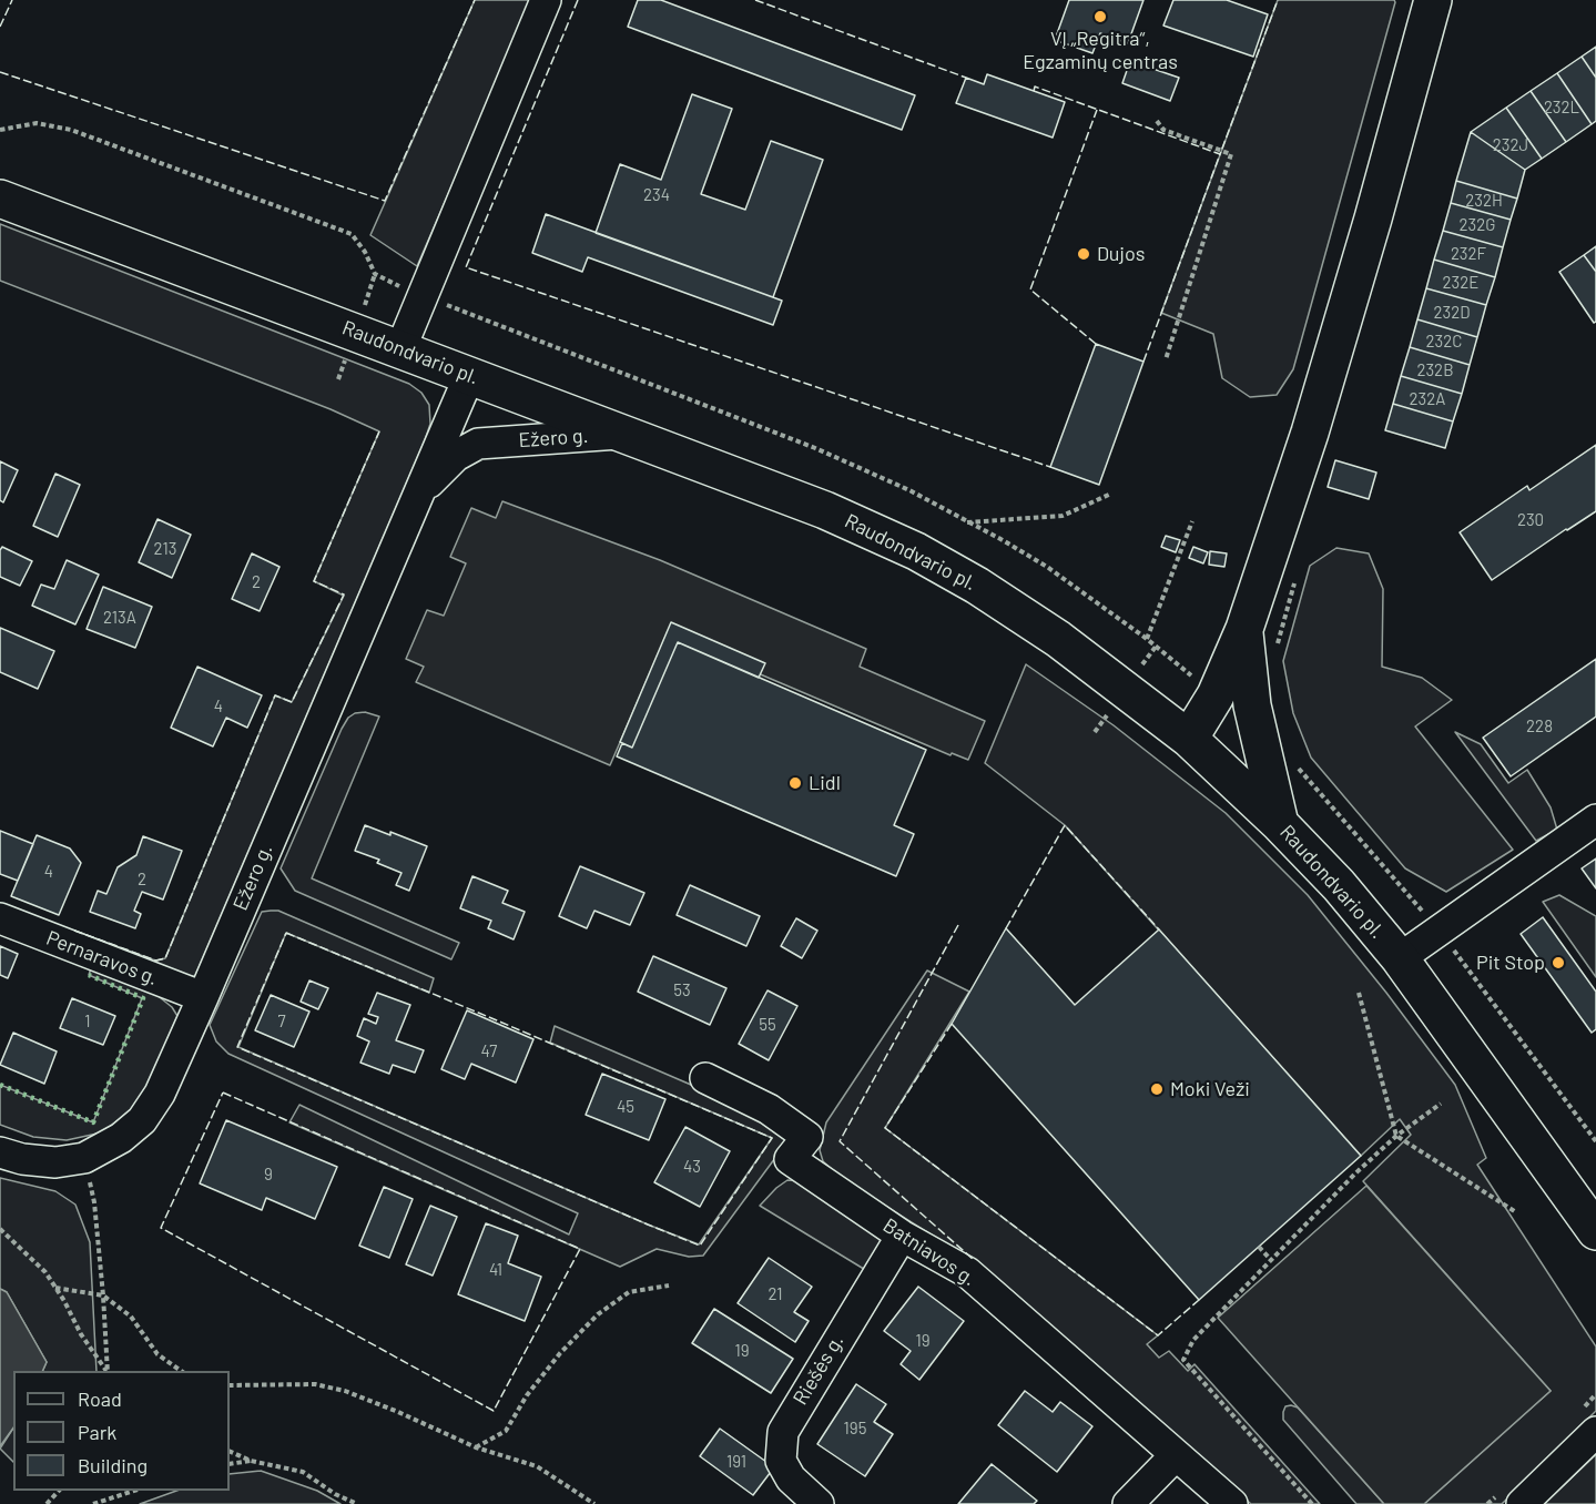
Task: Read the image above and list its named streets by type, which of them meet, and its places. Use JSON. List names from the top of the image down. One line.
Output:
{"streets":{"main road":["Raudondvario pl."],"street":["Ežero g.","Pernaravos g.","Batniavos g.","Riešės g."]},"crossings":[["Raudondvario pl.","Ežero g."],["Ežero g.","Pernaravos g."],["Batniavos g.","Riešės g."]],"places":["VĮ „Regitra“, Egzaminų centras","Dujos","Lidl","Pit Stop","Moki Veži"],"house_numbers":["232L","232J","234","232H","232G","232F","232E","232D","232C","232B","232A","230","213","2","213A","4","228","4","2","53","1","7","55","47","45","43","9","41","21","19","19","195","191"],"legend":["Road","Park","Building"]}
